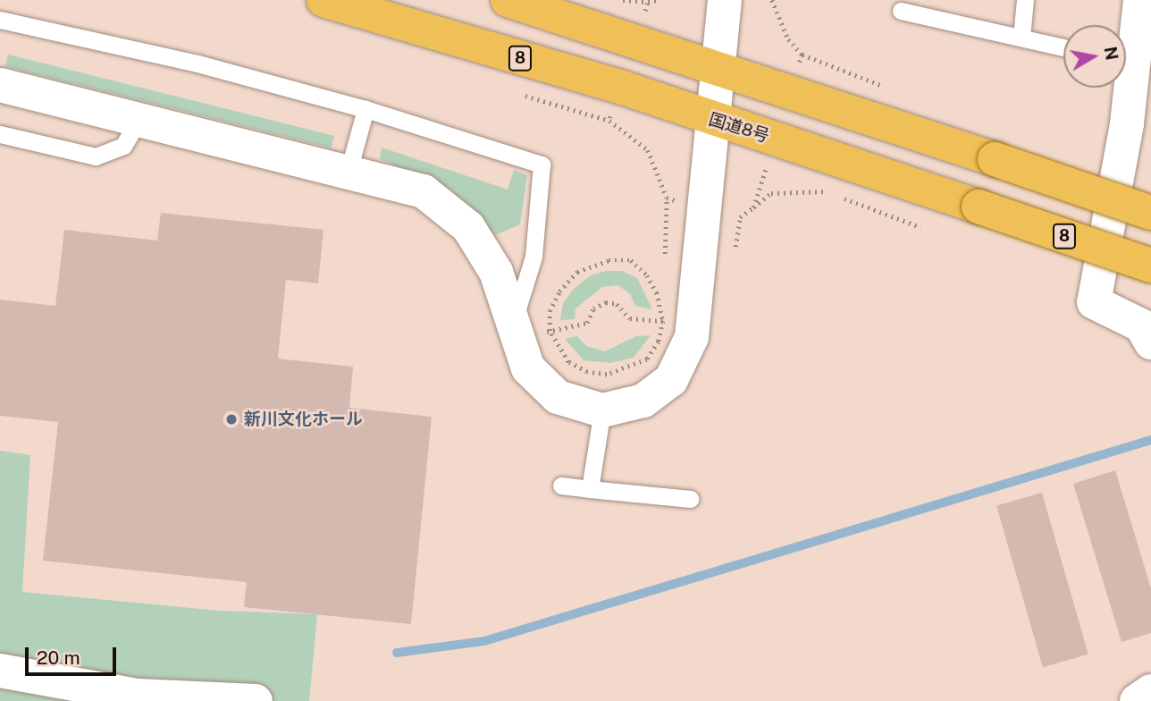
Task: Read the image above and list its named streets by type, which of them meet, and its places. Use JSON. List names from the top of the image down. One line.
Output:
{"streets":{"highway":["8","国道8号"]},"places":["新川文化ホール"],"scale_bar":"20 m","north":"right"}
